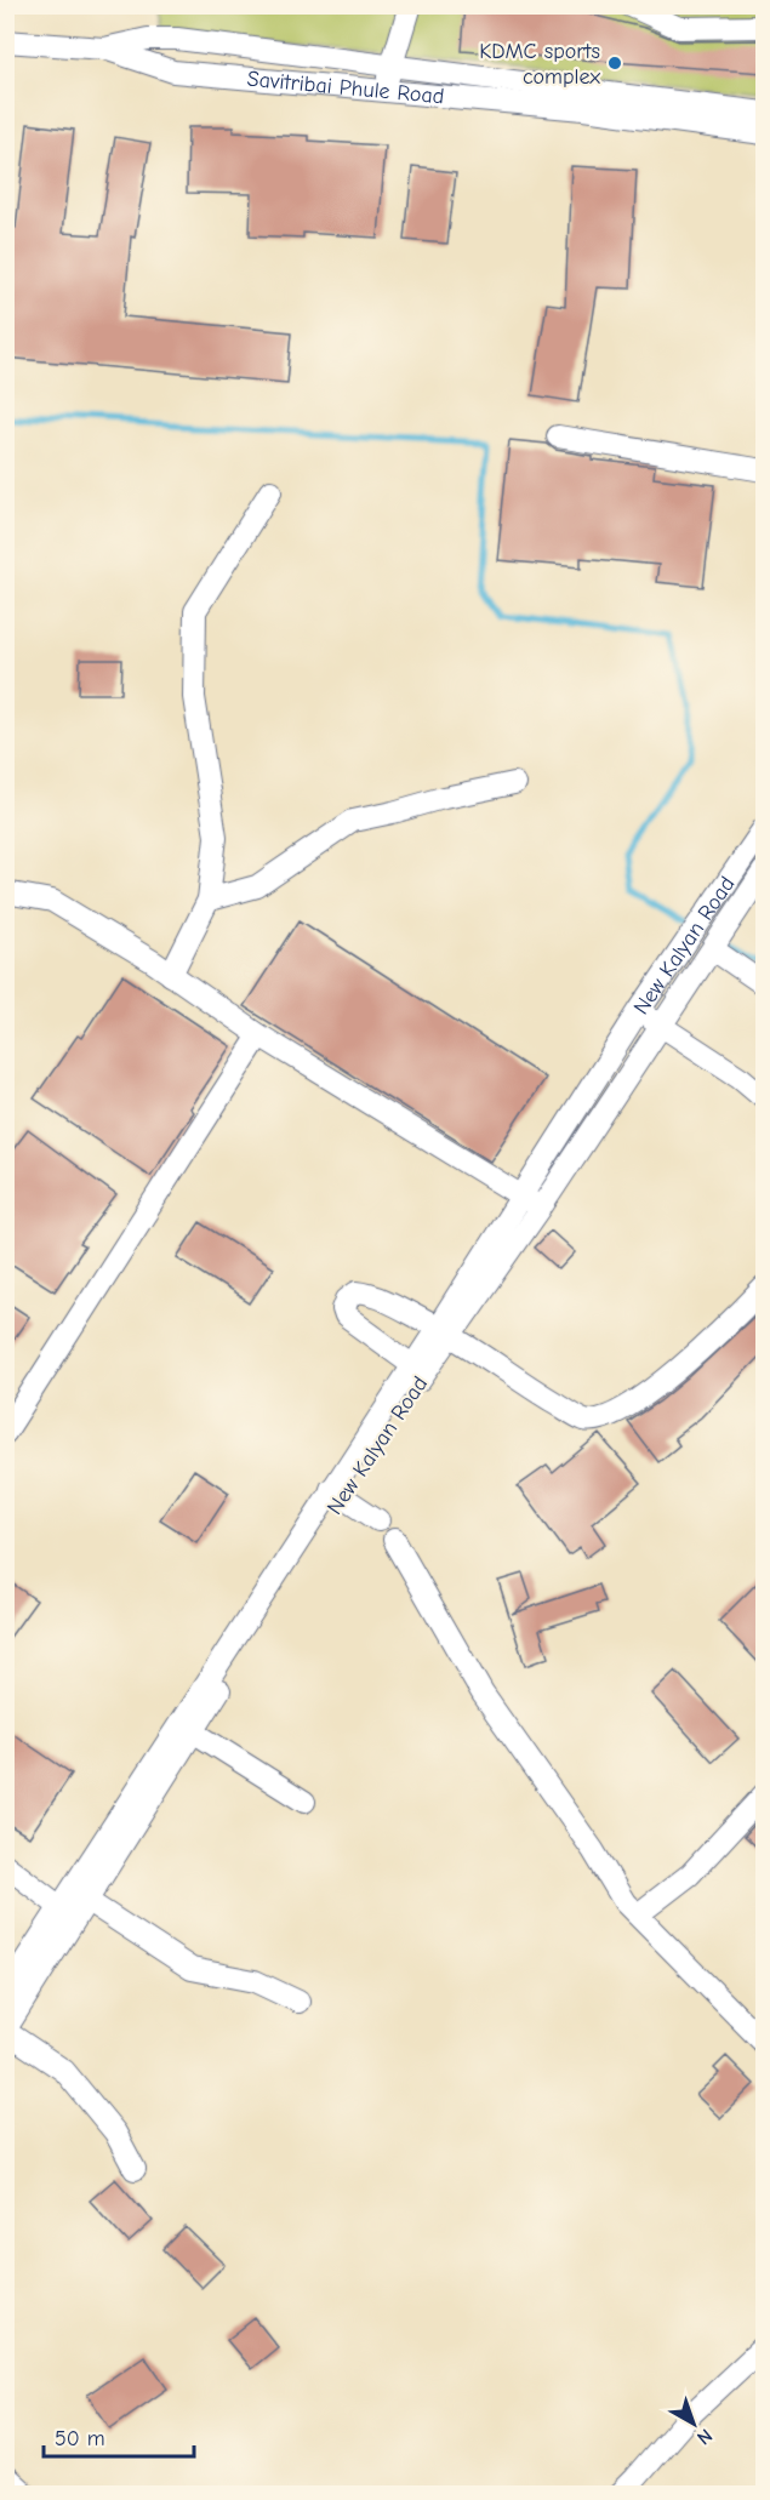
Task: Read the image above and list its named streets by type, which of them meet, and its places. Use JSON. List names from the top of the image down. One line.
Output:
{"streets":{"street":["Savitribai Phule Road","New Kalyan Road"]},"places":["KDMC sports complex"],"scale_bar":"50 m","north":"bottom right"}
